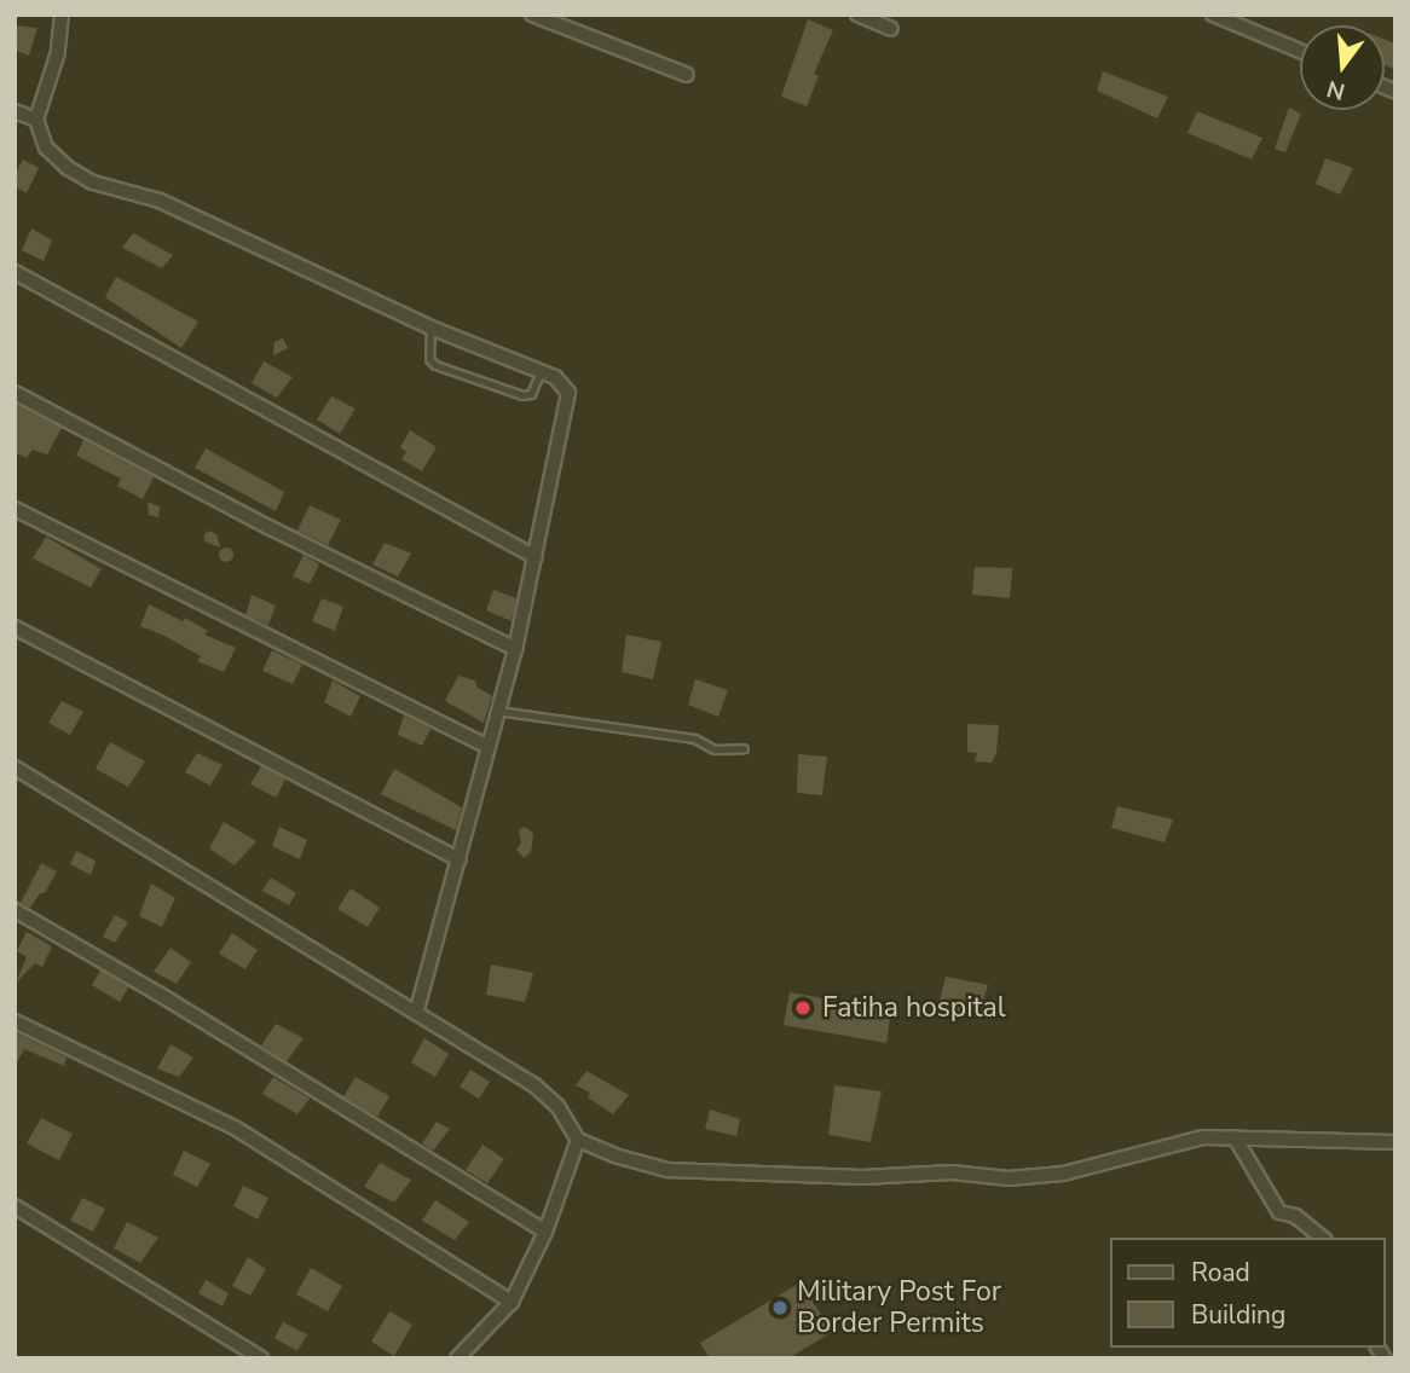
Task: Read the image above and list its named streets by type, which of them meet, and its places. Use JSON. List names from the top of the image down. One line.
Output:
{"places":["Fatiha hospital","Military Post For Border Permits"],"legend":["Road","Building"],"north":"bottom"}
